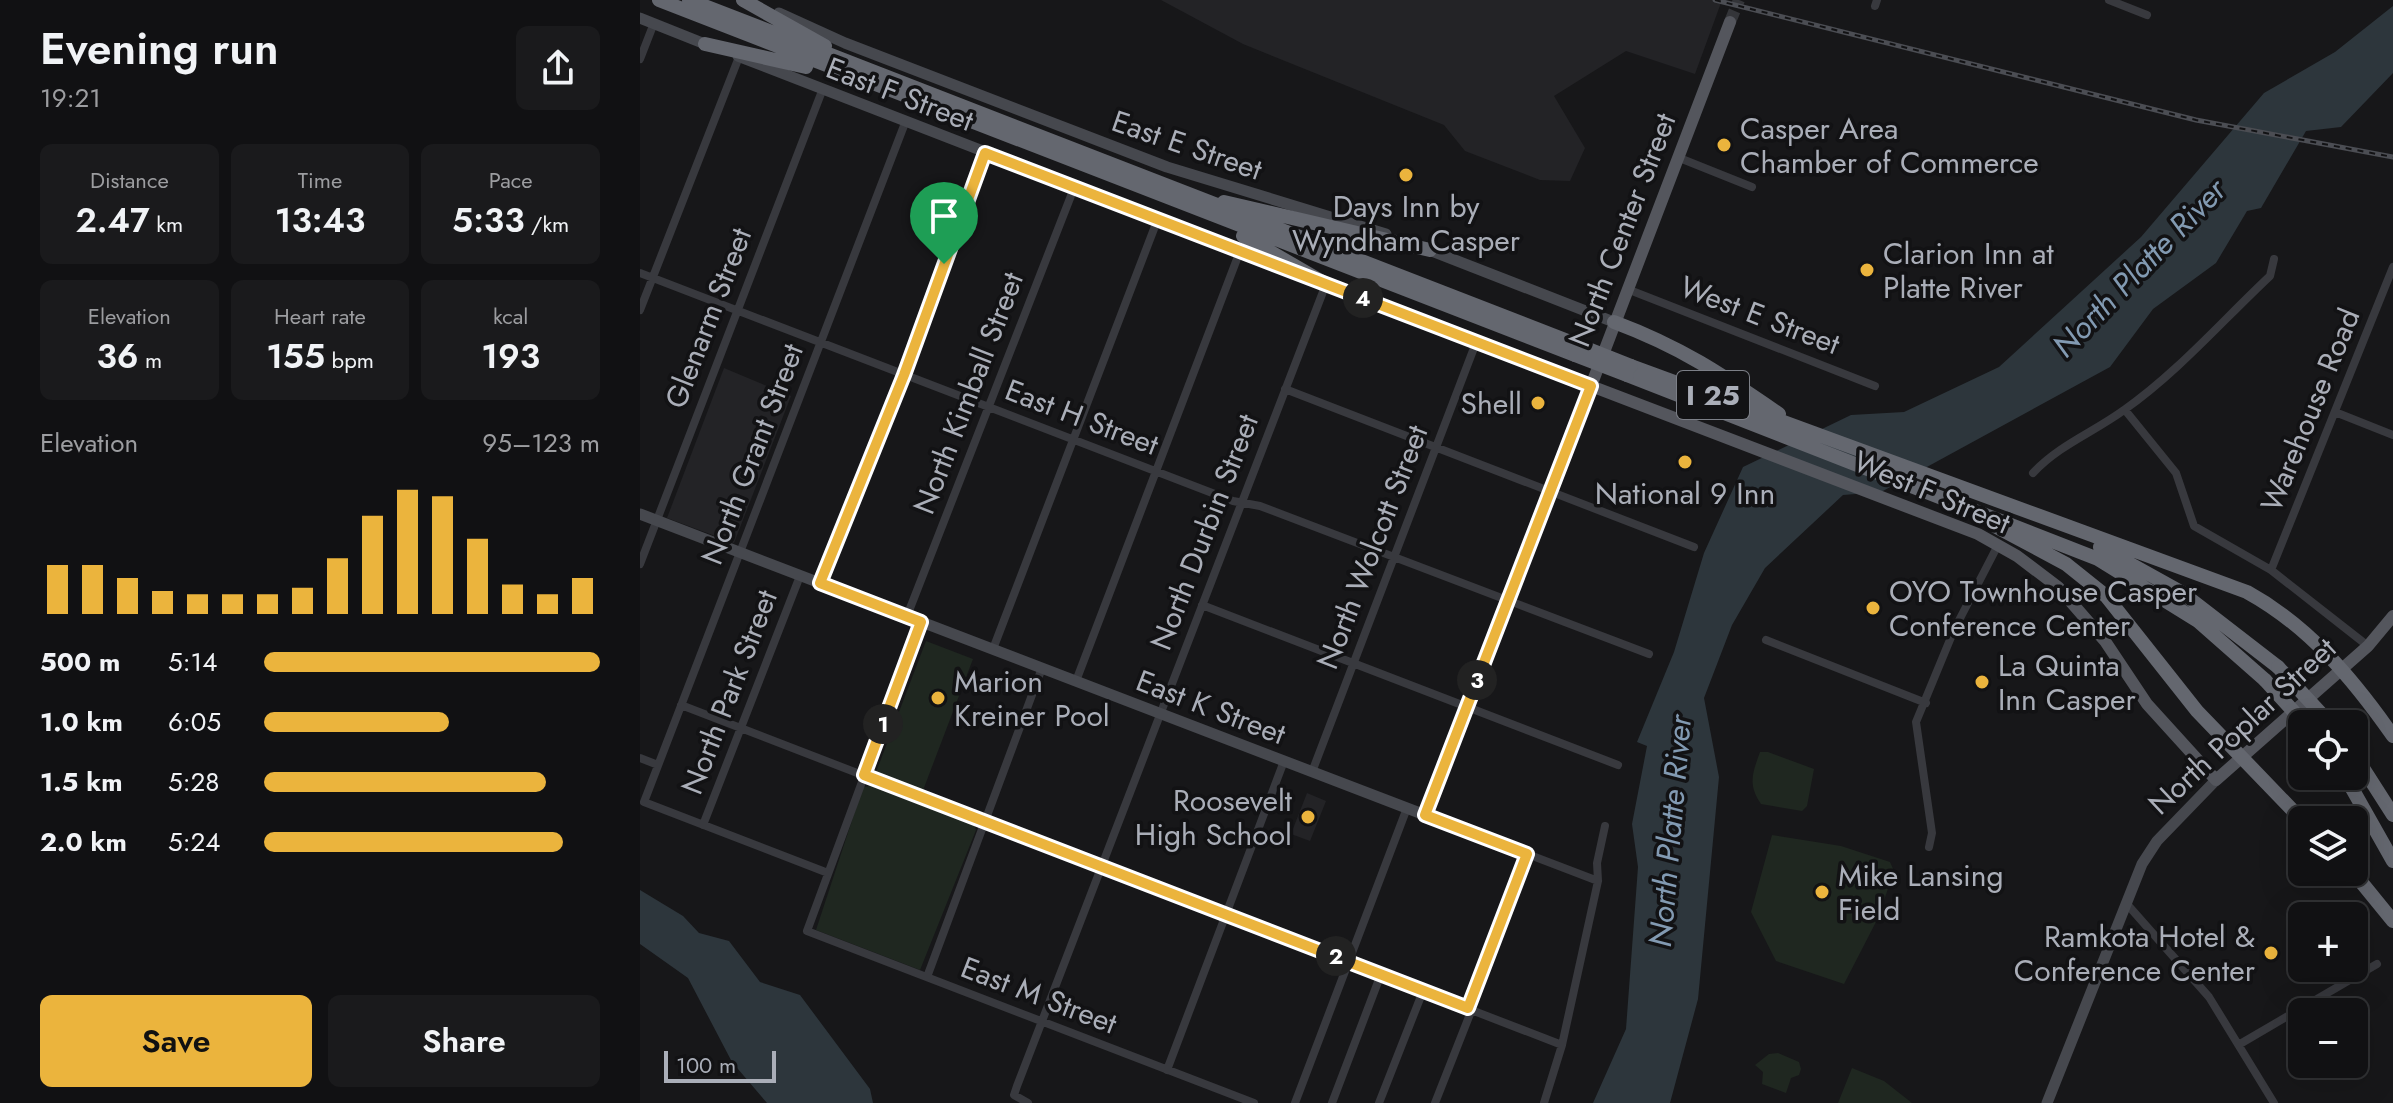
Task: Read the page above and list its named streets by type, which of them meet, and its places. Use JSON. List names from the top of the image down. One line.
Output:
{"streets":{"highway":["I 25"],"main road":["East F Street","East E Street","North Center Street","West F Street","East K Street","North Poplar Street"],"street":["West E Street","Glenarm Street","North Kimball Street","Warehouse Road","East H Street","North Grant Street","North Durbin Street","North Wolcott Street","North Park Street","East M Street"]},"crossings":[["East F Street","North Center Street"],["East F Street","Glenarm Street"],["East F Street","North Kimball Street"],["East F Street","North Grant Street"],["East F Street","West F Street"],["East F Street","North Durbin Street"],["East F Street","North Wolcott Street"],["East F Street","North Park Street"],["East E Street","North Center Street"],["North Center Street","West E Street"],["North Center Street","East H Street"],["North Center Street","West F Street"],["North Center Street","East K Street"],["Glenarm Street","East H Street"],["Glenarm Street","East K Street"],["North Kimball Street","East H Street"],["North Kimball Street","East K Street"],["East H Street","North Grant Street"],["East H Street","North Durbin Street"],["East H Street","North Wolcott Street"],["East H Street","North Park Street"],["North Grant Street","North Park Street"],["North Grant Street","East K Street"],["West F Street","North Poplar Street"],["North Durbin Street","East K Street"],["North Durbin Street","East M Street"],["North Wolcott Street","East K Street"],["North Park Street","East K Street"]],"water":["North Platte River"],"places":["Casper Area Chamber of Commerce","Days Inn by Wyndham Casper","Clarion Inn at Platte River","Shell","National 9 Inn","OYO Townhouse Casper Conference Center","La Quinta Inn Casper","Marion Kreiner Pool","Roosevelt High School","Mike Lansing Field","Ramkota Hotel & Conference Center"],"scale_bar":"100 m","page":{"heading":["Evening run","19:21"],"stats":[["Distance","2.47 km"],["Time","13:43"],["Pace","5:33 /km"],["Elevation","36 m"],["Heart rate","155 bpm"],["kcal","193"]],"pins":["4","3","1","2"],"chart":["Elevation","95–123 m"],"list":[{"name":"500 m","note":"5:14"},{"name":"1.0 km","note":"6:05"},{"name":"1.5 km","note":"5:28"},{"name":"2.0 km","note":"5:24"}],"map_buttons":["+","−"],"buttons":["Save","Share"],"scale":"100 m"}}
